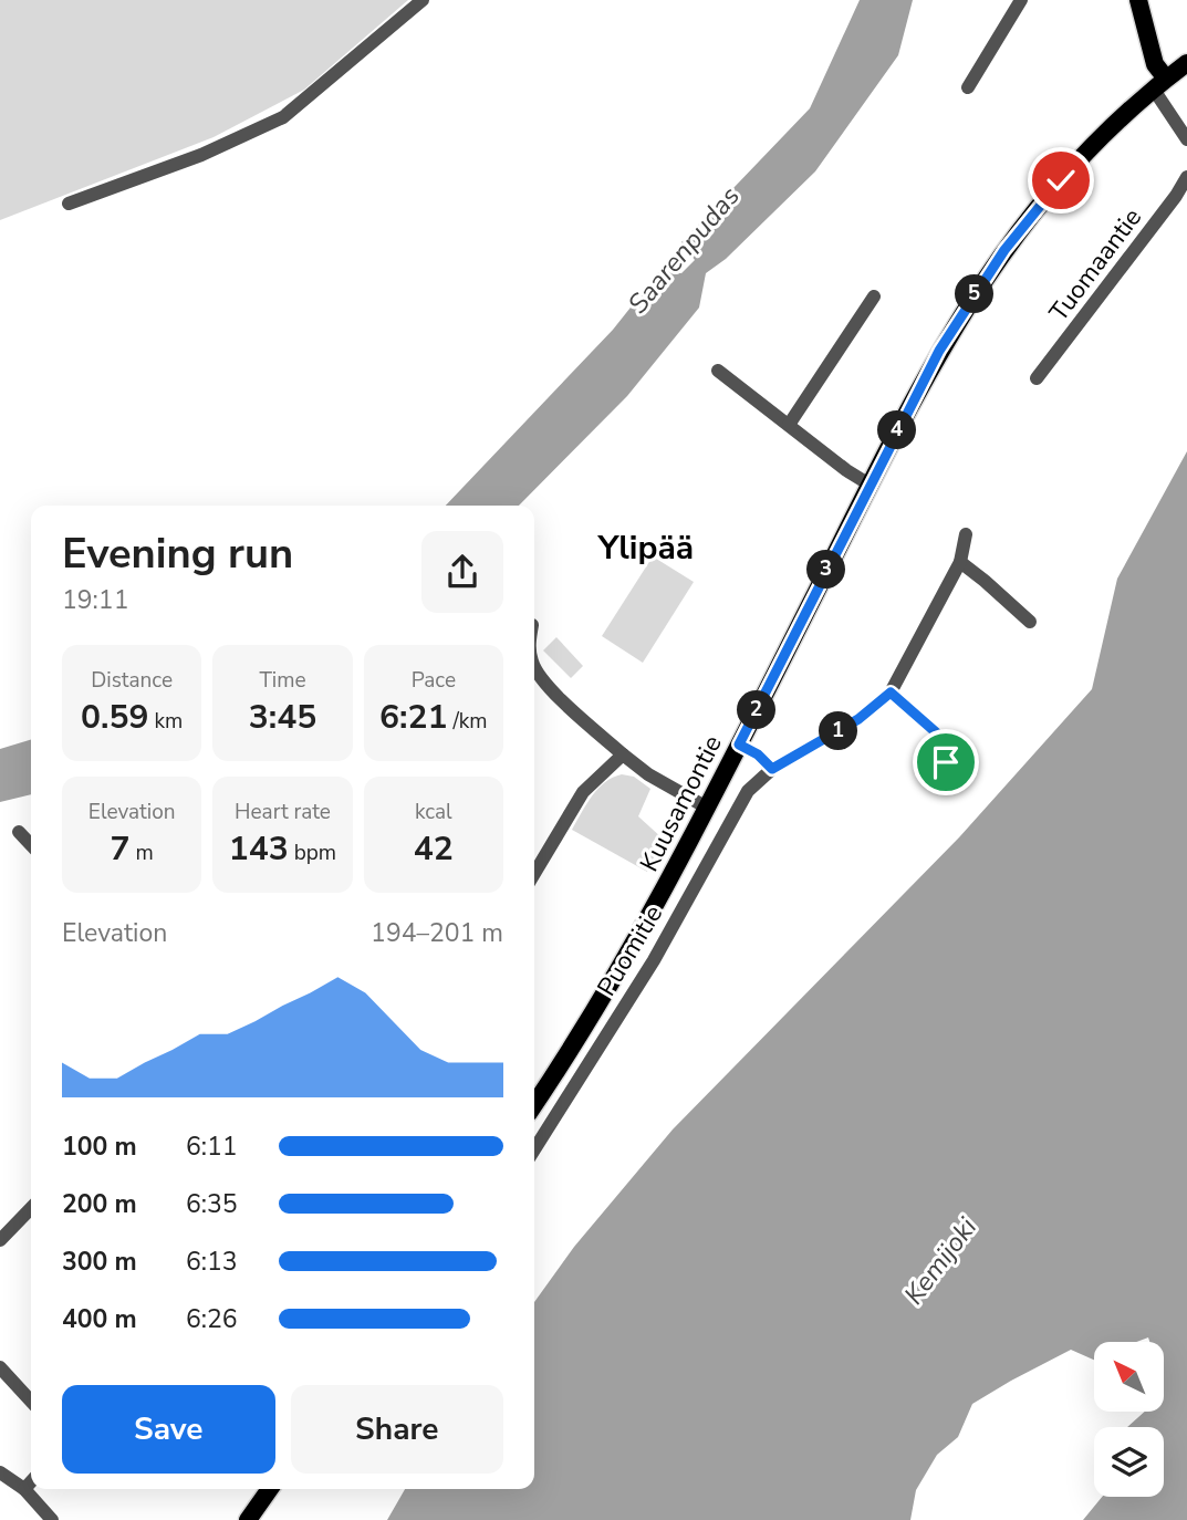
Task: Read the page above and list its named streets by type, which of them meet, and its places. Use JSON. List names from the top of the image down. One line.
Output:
{"streets":{"main road":["Kuusamontie"],"street":["Tuomaantie","Puomitie"]},"districts":["Ylipää"],"water":["Saarenpudas","Kemijoki"],"north":"top left","page":{"pins":["5","4","3","2","1"],"heading":["Evening run","19:11"],"stats":[["Distance","0.59 km"],["Time","3:45"],["Pace","6:21 /km"],["Elevation","7 m"],["Heart rate","143 bpm"],["kcal","42"]],"chart":["Elevation","194–201 m"],"list":[{"name":"100 m","note":"6:11"},{"name":"200 m","note":"6:35"},{"name":"300 m","note":"6:13"},{"name":"400 m","note":"6:26"}],"buttons":["Save","Share"]}}
